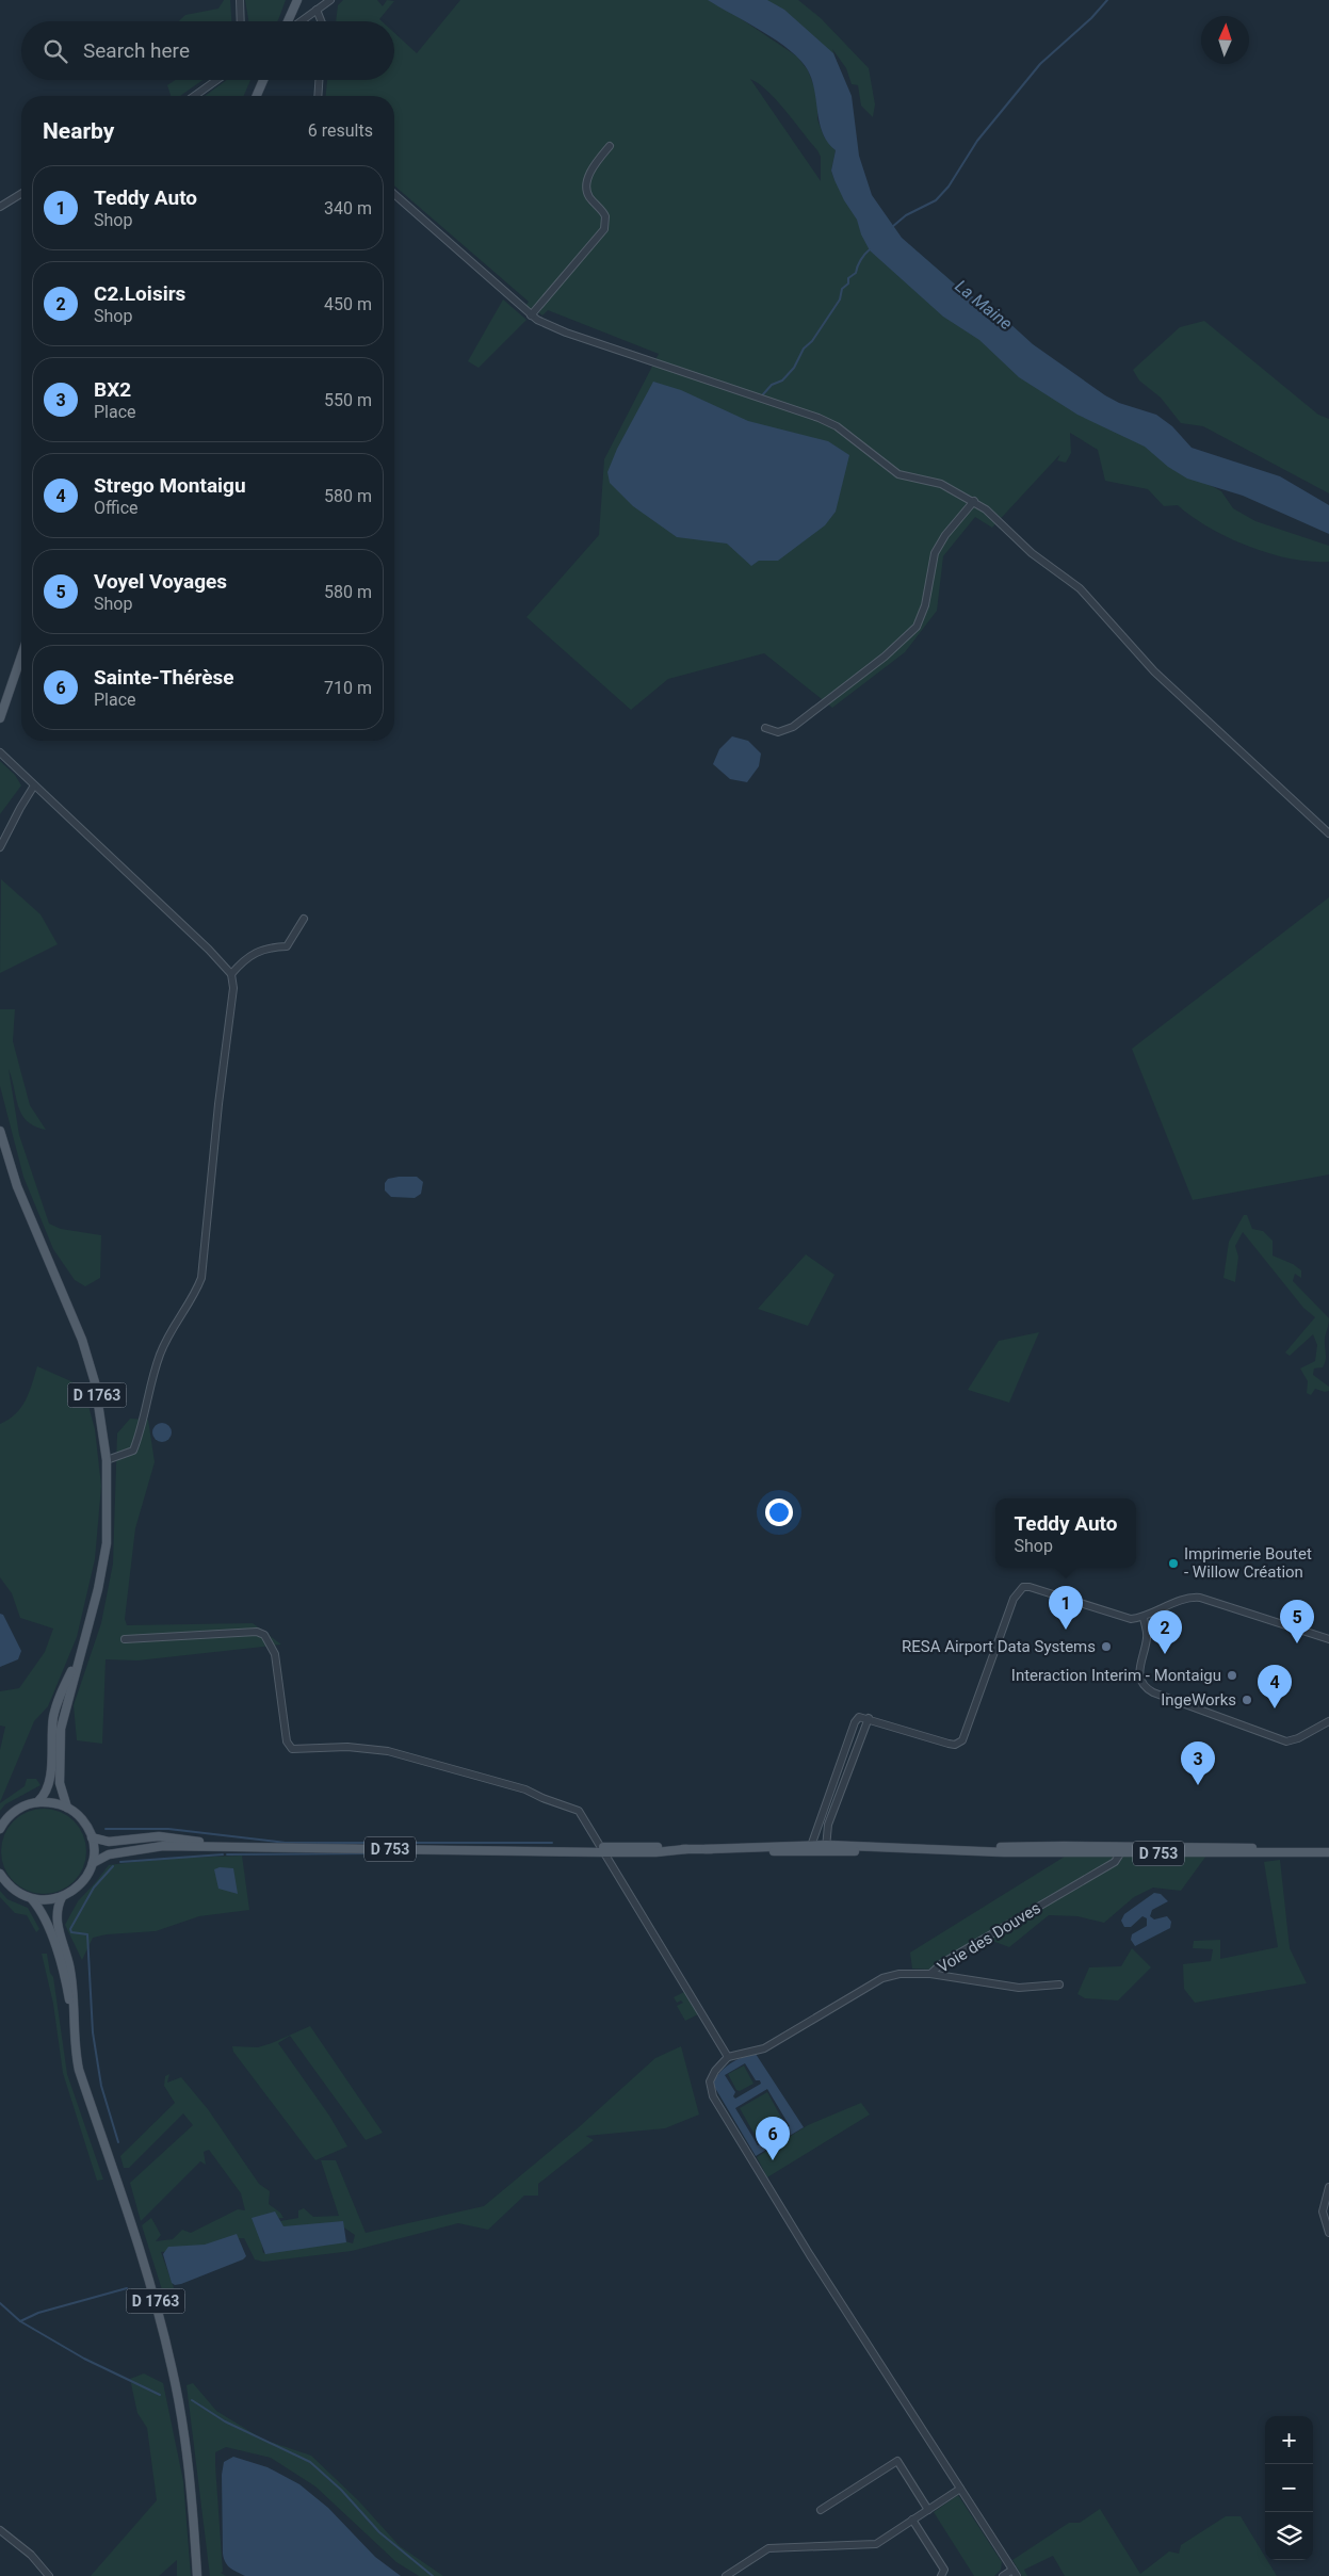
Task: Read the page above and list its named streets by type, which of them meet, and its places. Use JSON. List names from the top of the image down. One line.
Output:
{"streets":{"main road":["D 1763","D 753"],"street":["Voie des Douves"]},"crossings":[["D 753","Voie des Douves"]],"water":["La Maine"],"places":["Imprimerie Boutet - Willow Création","RESA Airport Data Systems","Interaction Interim - Montaigu","IngeWorks"],"north":"top","page":{"search":"Search here","heading":["Nearby","6 results"],"list":[{"mark":"1","name":"Teddy Auto","note":"Shop","value":"340 m"},{"mark":"2","name":"C2.Loisirs","note":"Shop","value":"450 m"},{"mark":"3","name":"BX2","note":"Place","value":"550 m"},{"mark":"4","name":"Strego Montaigu","note":"Office","value":"580 m"},{"mark":"5","name":"Voyel Voyages","note":"Shop","value":"580 m"},{"mark":"6","name":"Sainte-Thérèse","note":"Place","value":"710 m"}],"popup":["Teddy Auto","Shop"],"pins":["1","5","2","4","3","6"],"map_buttons":["+","−"]}}
